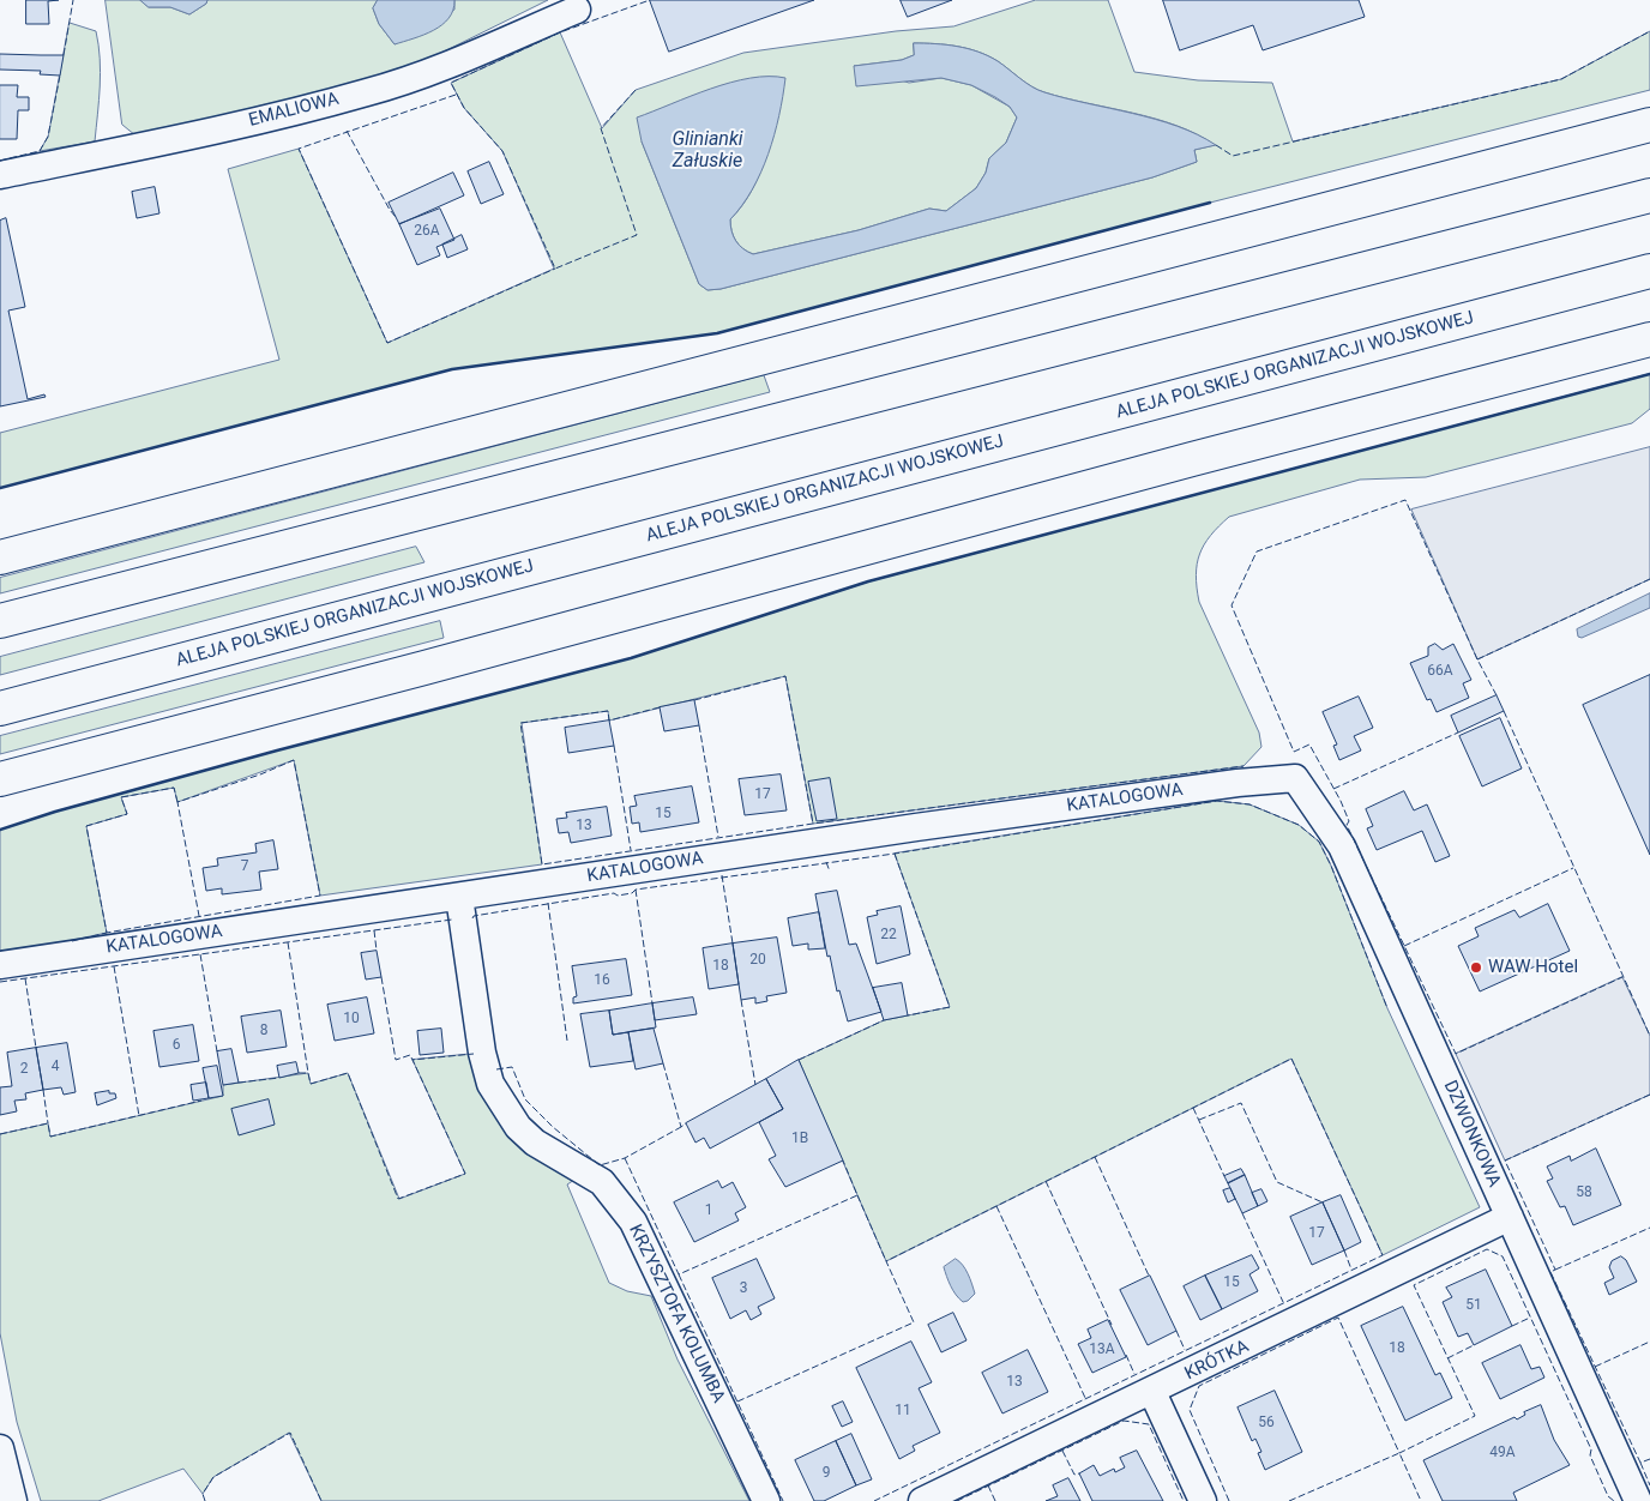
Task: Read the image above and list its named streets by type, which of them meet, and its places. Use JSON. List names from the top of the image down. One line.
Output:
{"streets":{"highway":["ALEJA POLSKIEJ ORGANIZACJI WOJSKOWEJ"],"street":["EMALIOWA","KATALOGOWA","DZWONKOWA","KRZYSZTOFA KOLUMBA","KRÓTKA"]},"crossings":[["KATALOGOWA","DZWONKOWA"],["KATALOGOWA","KRZYSZTOFA KOLUMBA"],["DZWONKOWA","KRÓTKA"]],"water":["Glinianki Załuskie"],"places":["WAW Hotel"],"house_numbers":["26A","66A","17","15","13","7","22","20","18","16","10","8","6","4","2","1B","58","1","17","15","3","51","18","13A","13","11","56","49A","9"]}
